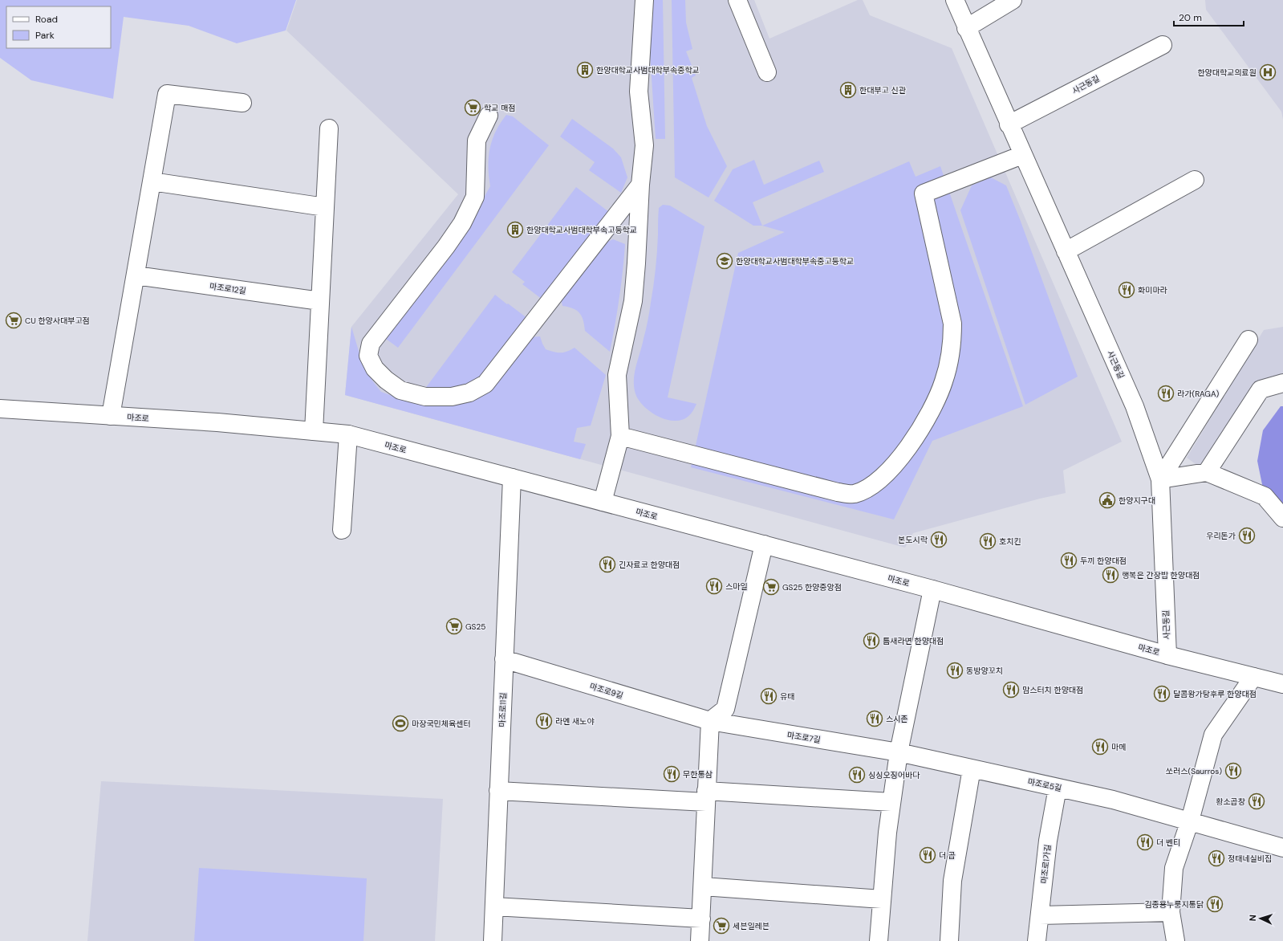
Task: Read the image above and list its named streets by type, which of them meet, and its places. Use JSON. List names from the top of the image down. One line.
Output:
{"streets":{"street":["사근동길","마조로12길","마조로","마조로9길","마조로11길","마조로7길","마조로5길","마조로1가길"]},"crossings":[["사근동길","마조로"],["마조로","마조로11길"],["마조로9길","마조로11길"],["마조로9길","마조로7길"],["마조로7길","마조로5길"],["마조로5길","마조로1가길"]],"places":{"building":["한양대학교사범대학부속중학교","한대부고 신관","한양대학교사범대학부속고등학교"],"hospital":["한양대학교의료원"],"supermarket":["학교 매점","CU 한양사대부고점","GS25 한양중앙점","GS25","세븐일레븐"],"school or university":["한양대학교사범대학부속중고등학교"],"restaurant":["화미마라","라가(RAGA)","우리돈가","본도시락","호치킨","두끼 한양대점","긴자료코 한양대점","행복은 간장밥 한양대점","스마일","틈새라면 한양대점","동방양꼬치","맘스터치 한양대점","달콤왕가탕후루 한양대점","유태","스시존","라멘 새노야","마메","쏘러스(Saurros)","무한통삼","싱싱오징어바다","황소곱창","더 벤티","더 곱","정태네실비집","김종용누룽지통닭"],"public building":["한양지구대"],"sports":["마장국민체육센터"]},"legend":["Road","Park"],"scale_bar":"20 m","north":"left"}
